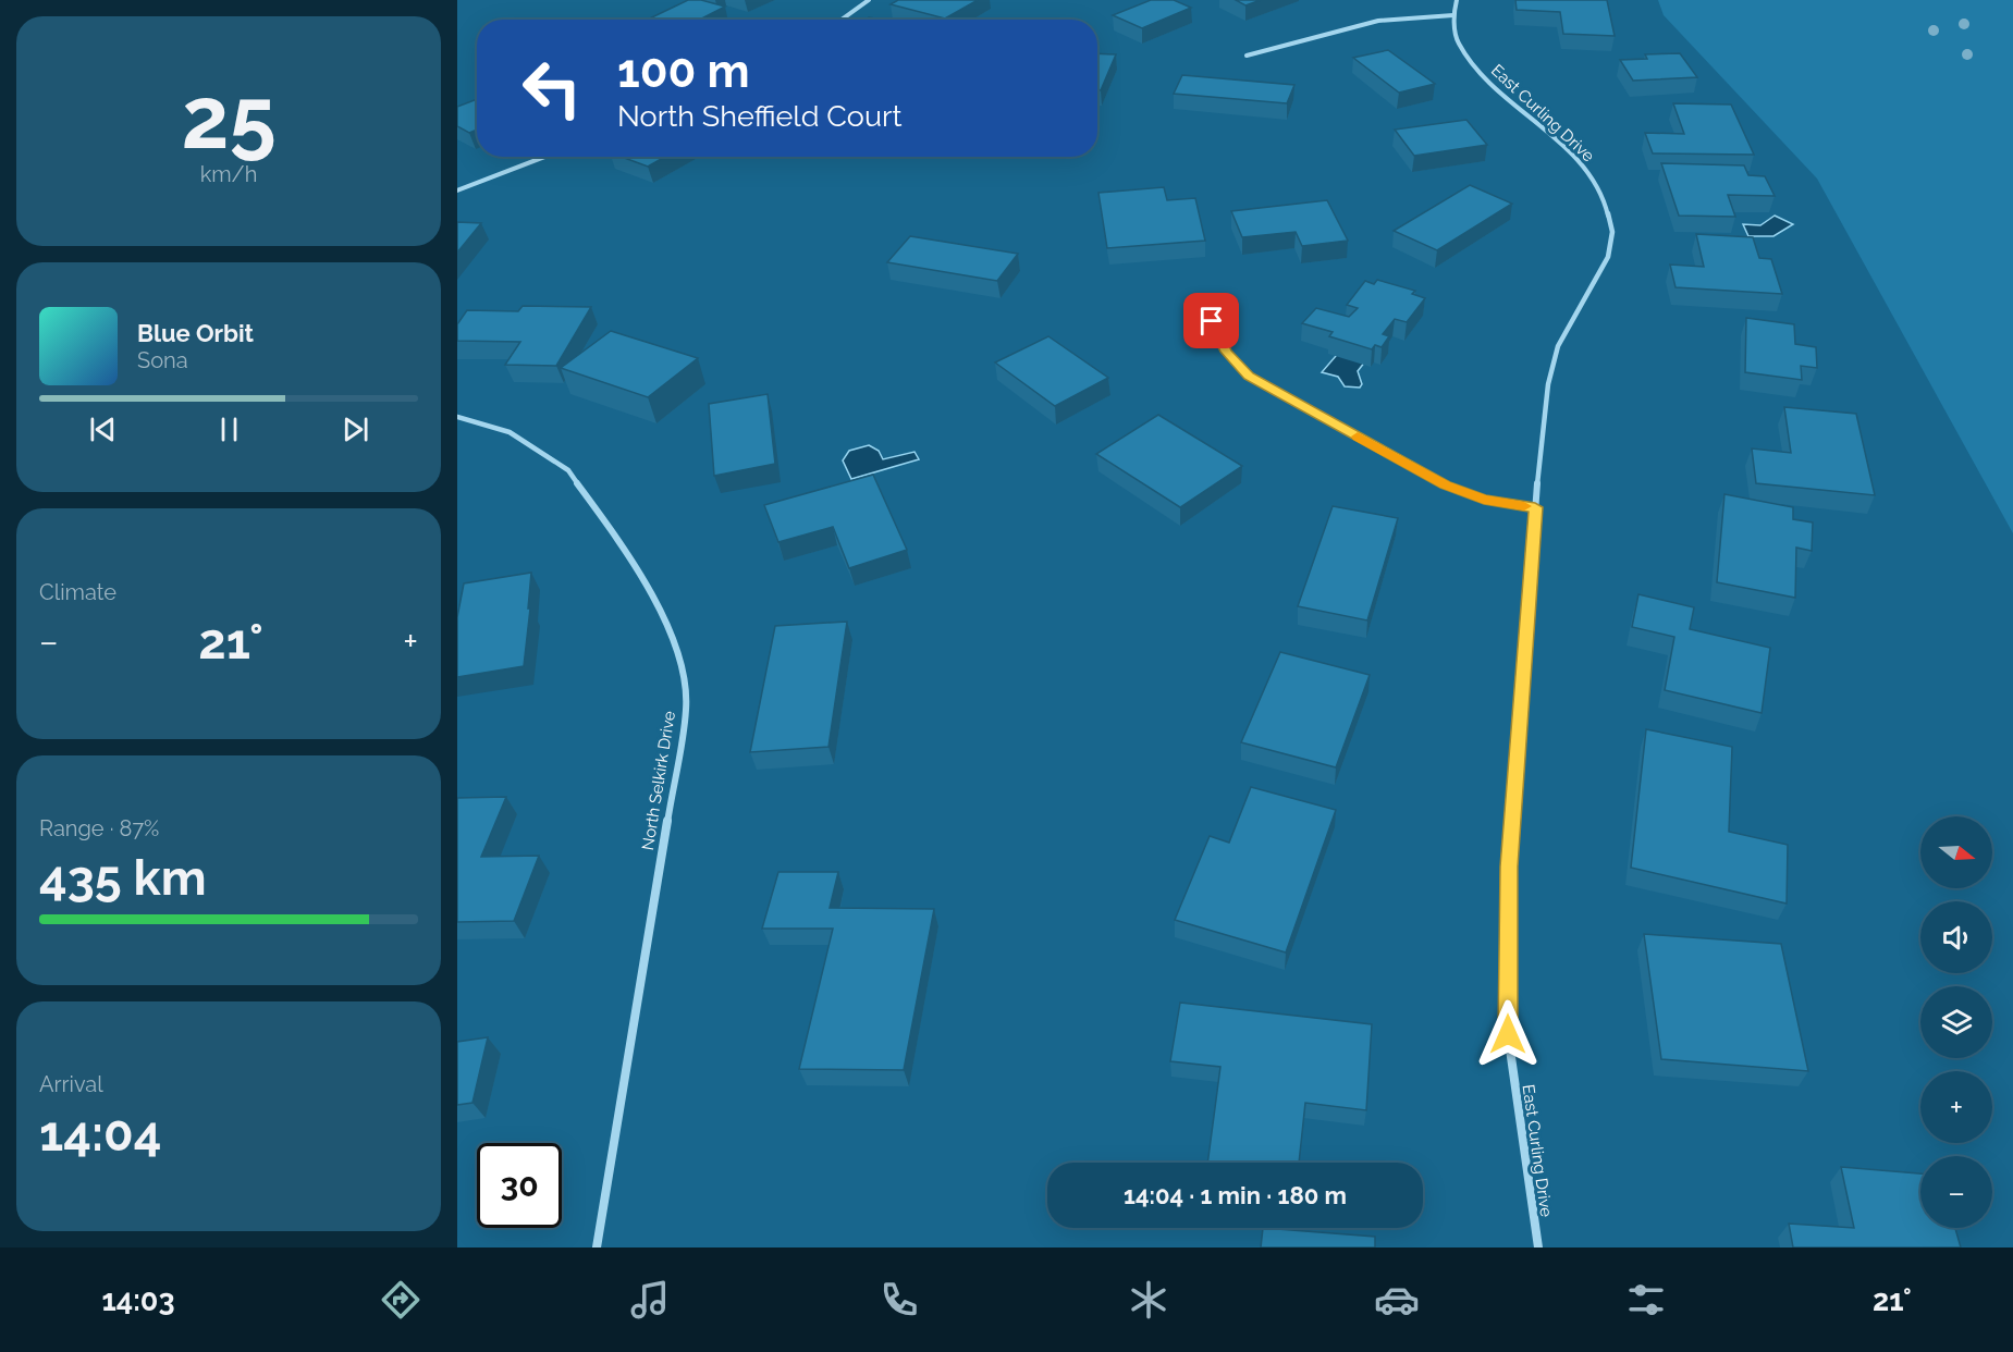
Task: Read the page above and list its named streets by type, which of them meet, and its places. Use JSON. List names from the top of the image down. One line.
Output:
{"streets":{"street":["East Curling Drive","North Selkirk Drive"]},"north":"right","page":{"tile":[["25","km/h"],"Climate",["Range · 87%","435 km"],["Arrival","14:04"]],"turn":["100 m","North Sheffield Court"],"song":["Blue Orbit","Sona"],"heat":["−","21°","+"],"map_buttons":["+","−"],"limit":"30","trip":"14:04 · 1 min · 180 m","tabs":["14:03","21°"]}}
